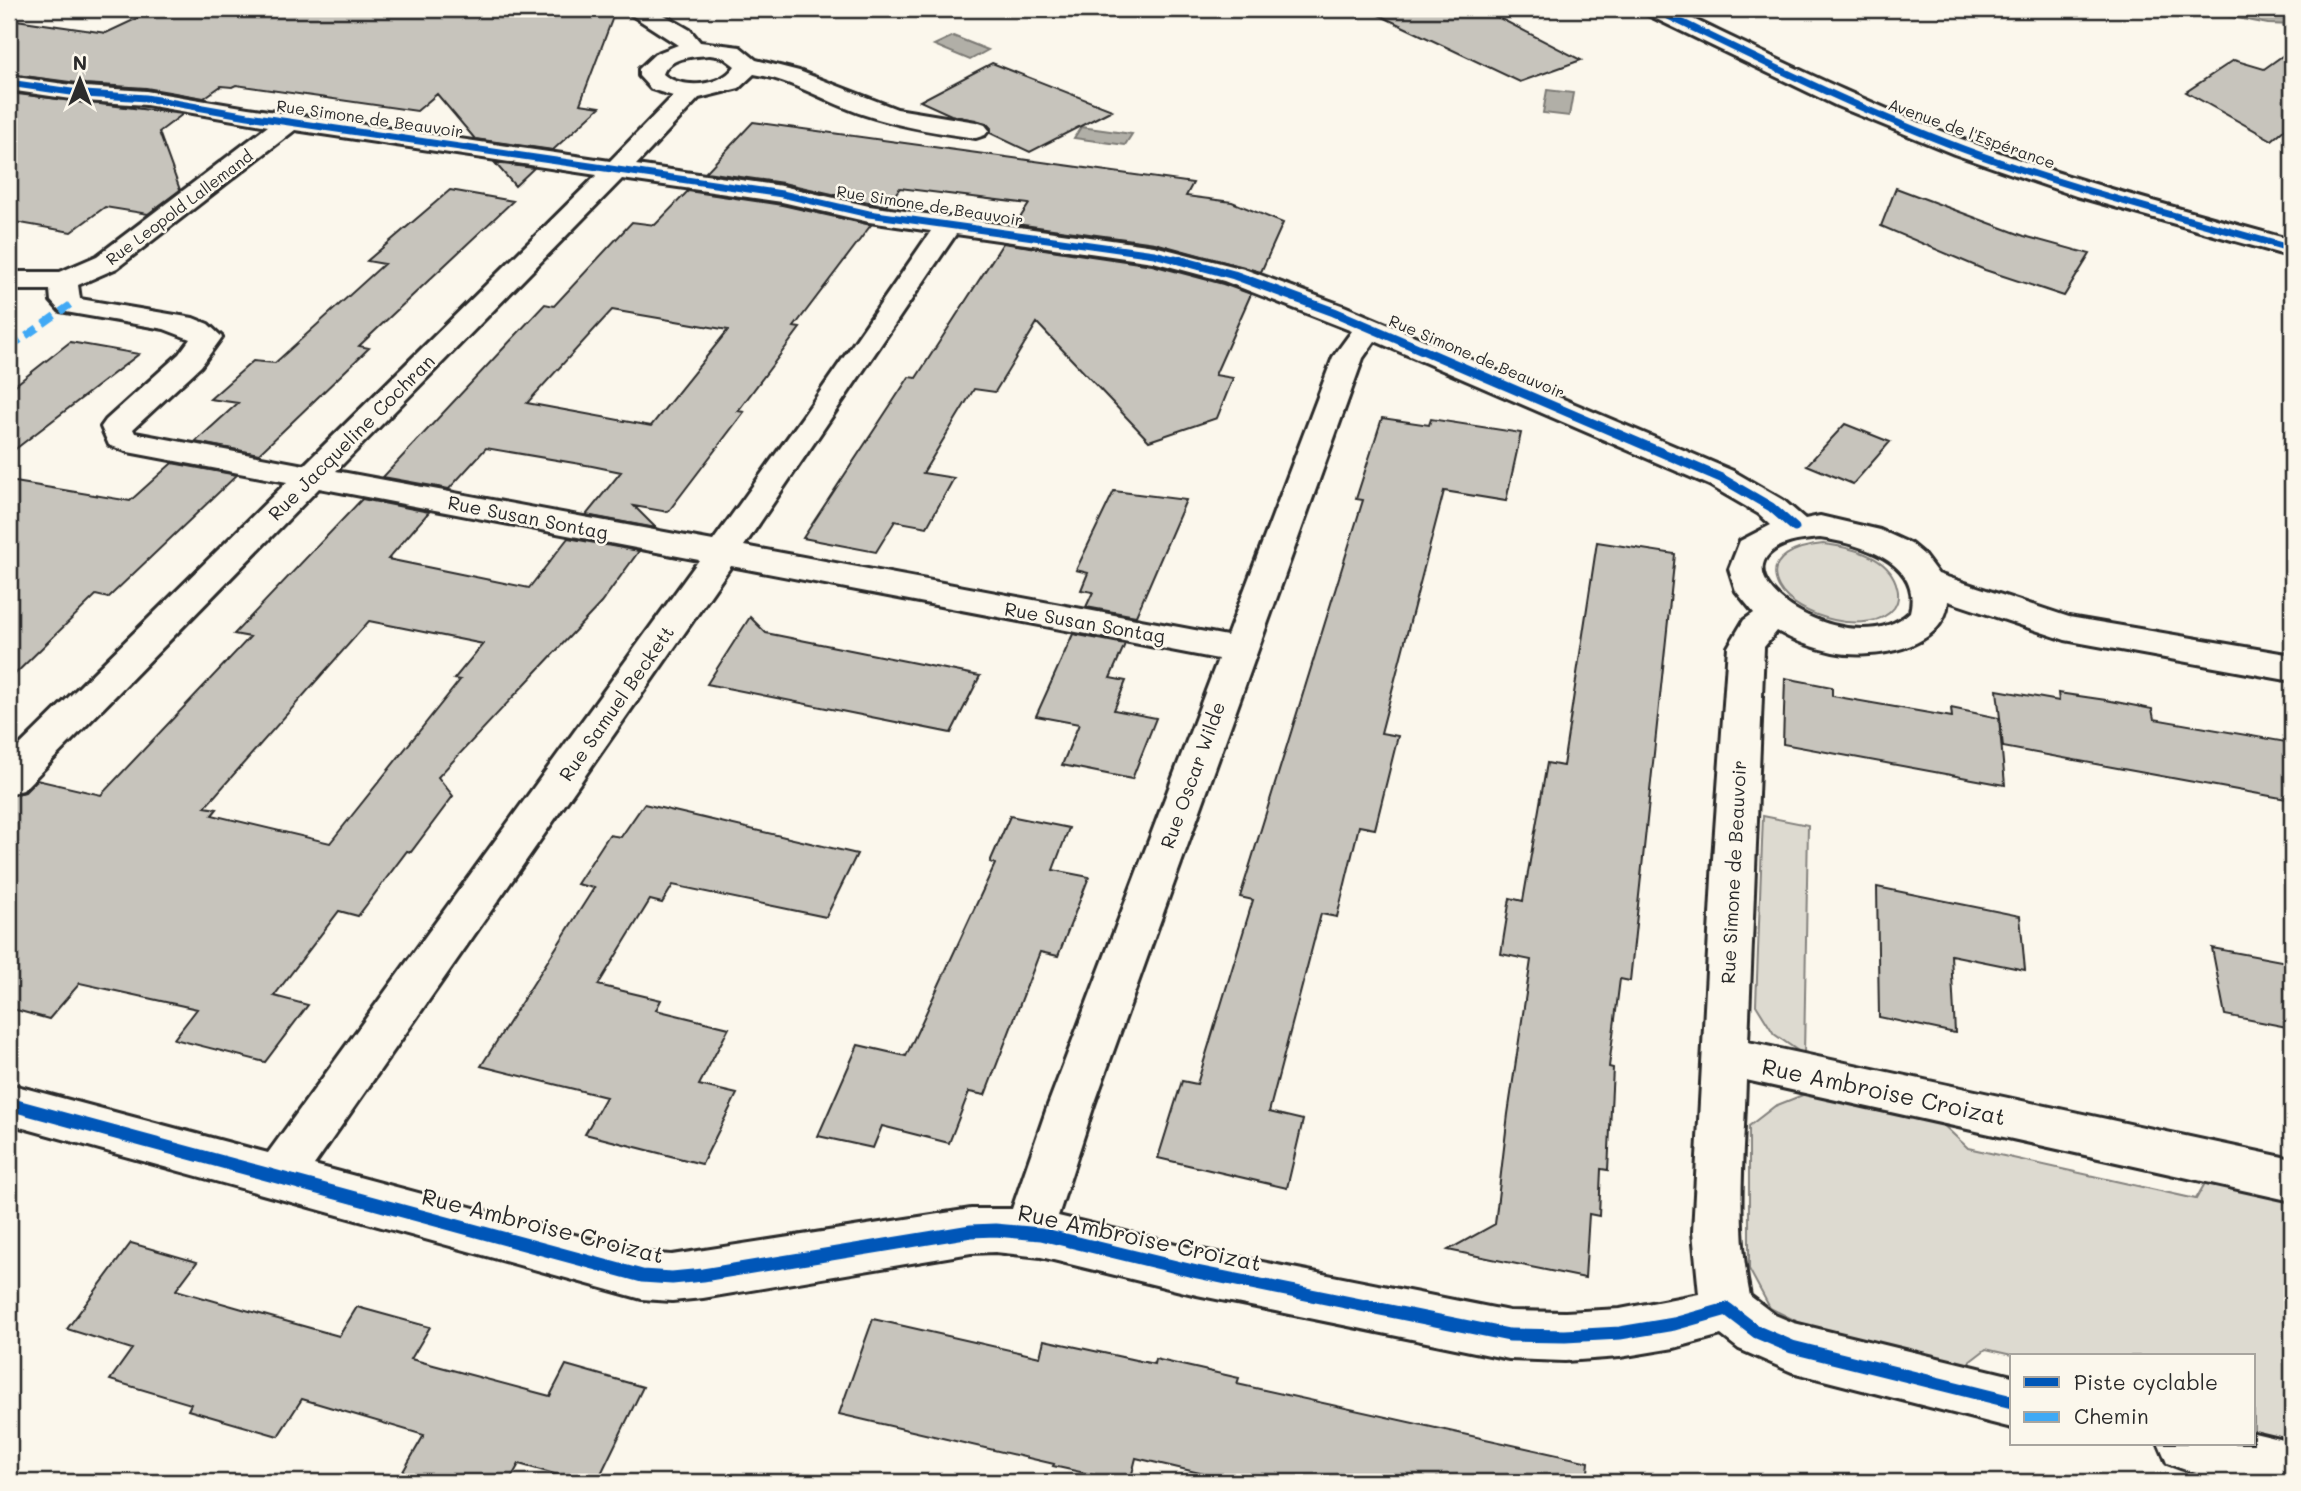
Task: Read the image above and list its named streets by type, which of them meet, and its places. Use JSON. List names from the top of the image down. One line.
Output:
{"streets":{"street":["Rue Simone de Beauvoir","Avenue de l'Espérance","Rue Leopold Lallemand","Rue Jacqueline Cochran","Rue Susan Sontag","Rue Samuel Beckett","Rue Oscar Wilde","Rue Ambroise Croizat"]},"crossings":[["Rue Simone de Beauvoir","Rue Leopold Lallemand"],["Rue Simone de Beauvoir","Rue Jacqueline Cochran"],["Rue Simone de Beauvoir","Rue Samuel Beckett"],["Rue Simone de Beauvoir","Rue Oscar Wilde"],["Rue Simone de Beauvoir","Rue Ambroise Croizat"],["Rue Leopold Lallemand","Rue Susan Sontag"],["Rue Jacqueline Cochran","Rue Susan Sontag"],["Rue Susan Sontag","Rue Samuel Beckett"],["Rue Susan Sontag","Rue Oscar Wilde"],["Rue Samuel Beckett","Rue Ambroise Croizat"],["Rue Oscar Wilde","Rue Ambroise Croizat"]],"legend":["Piste cyclable","Chemin"],"north":"top"}
